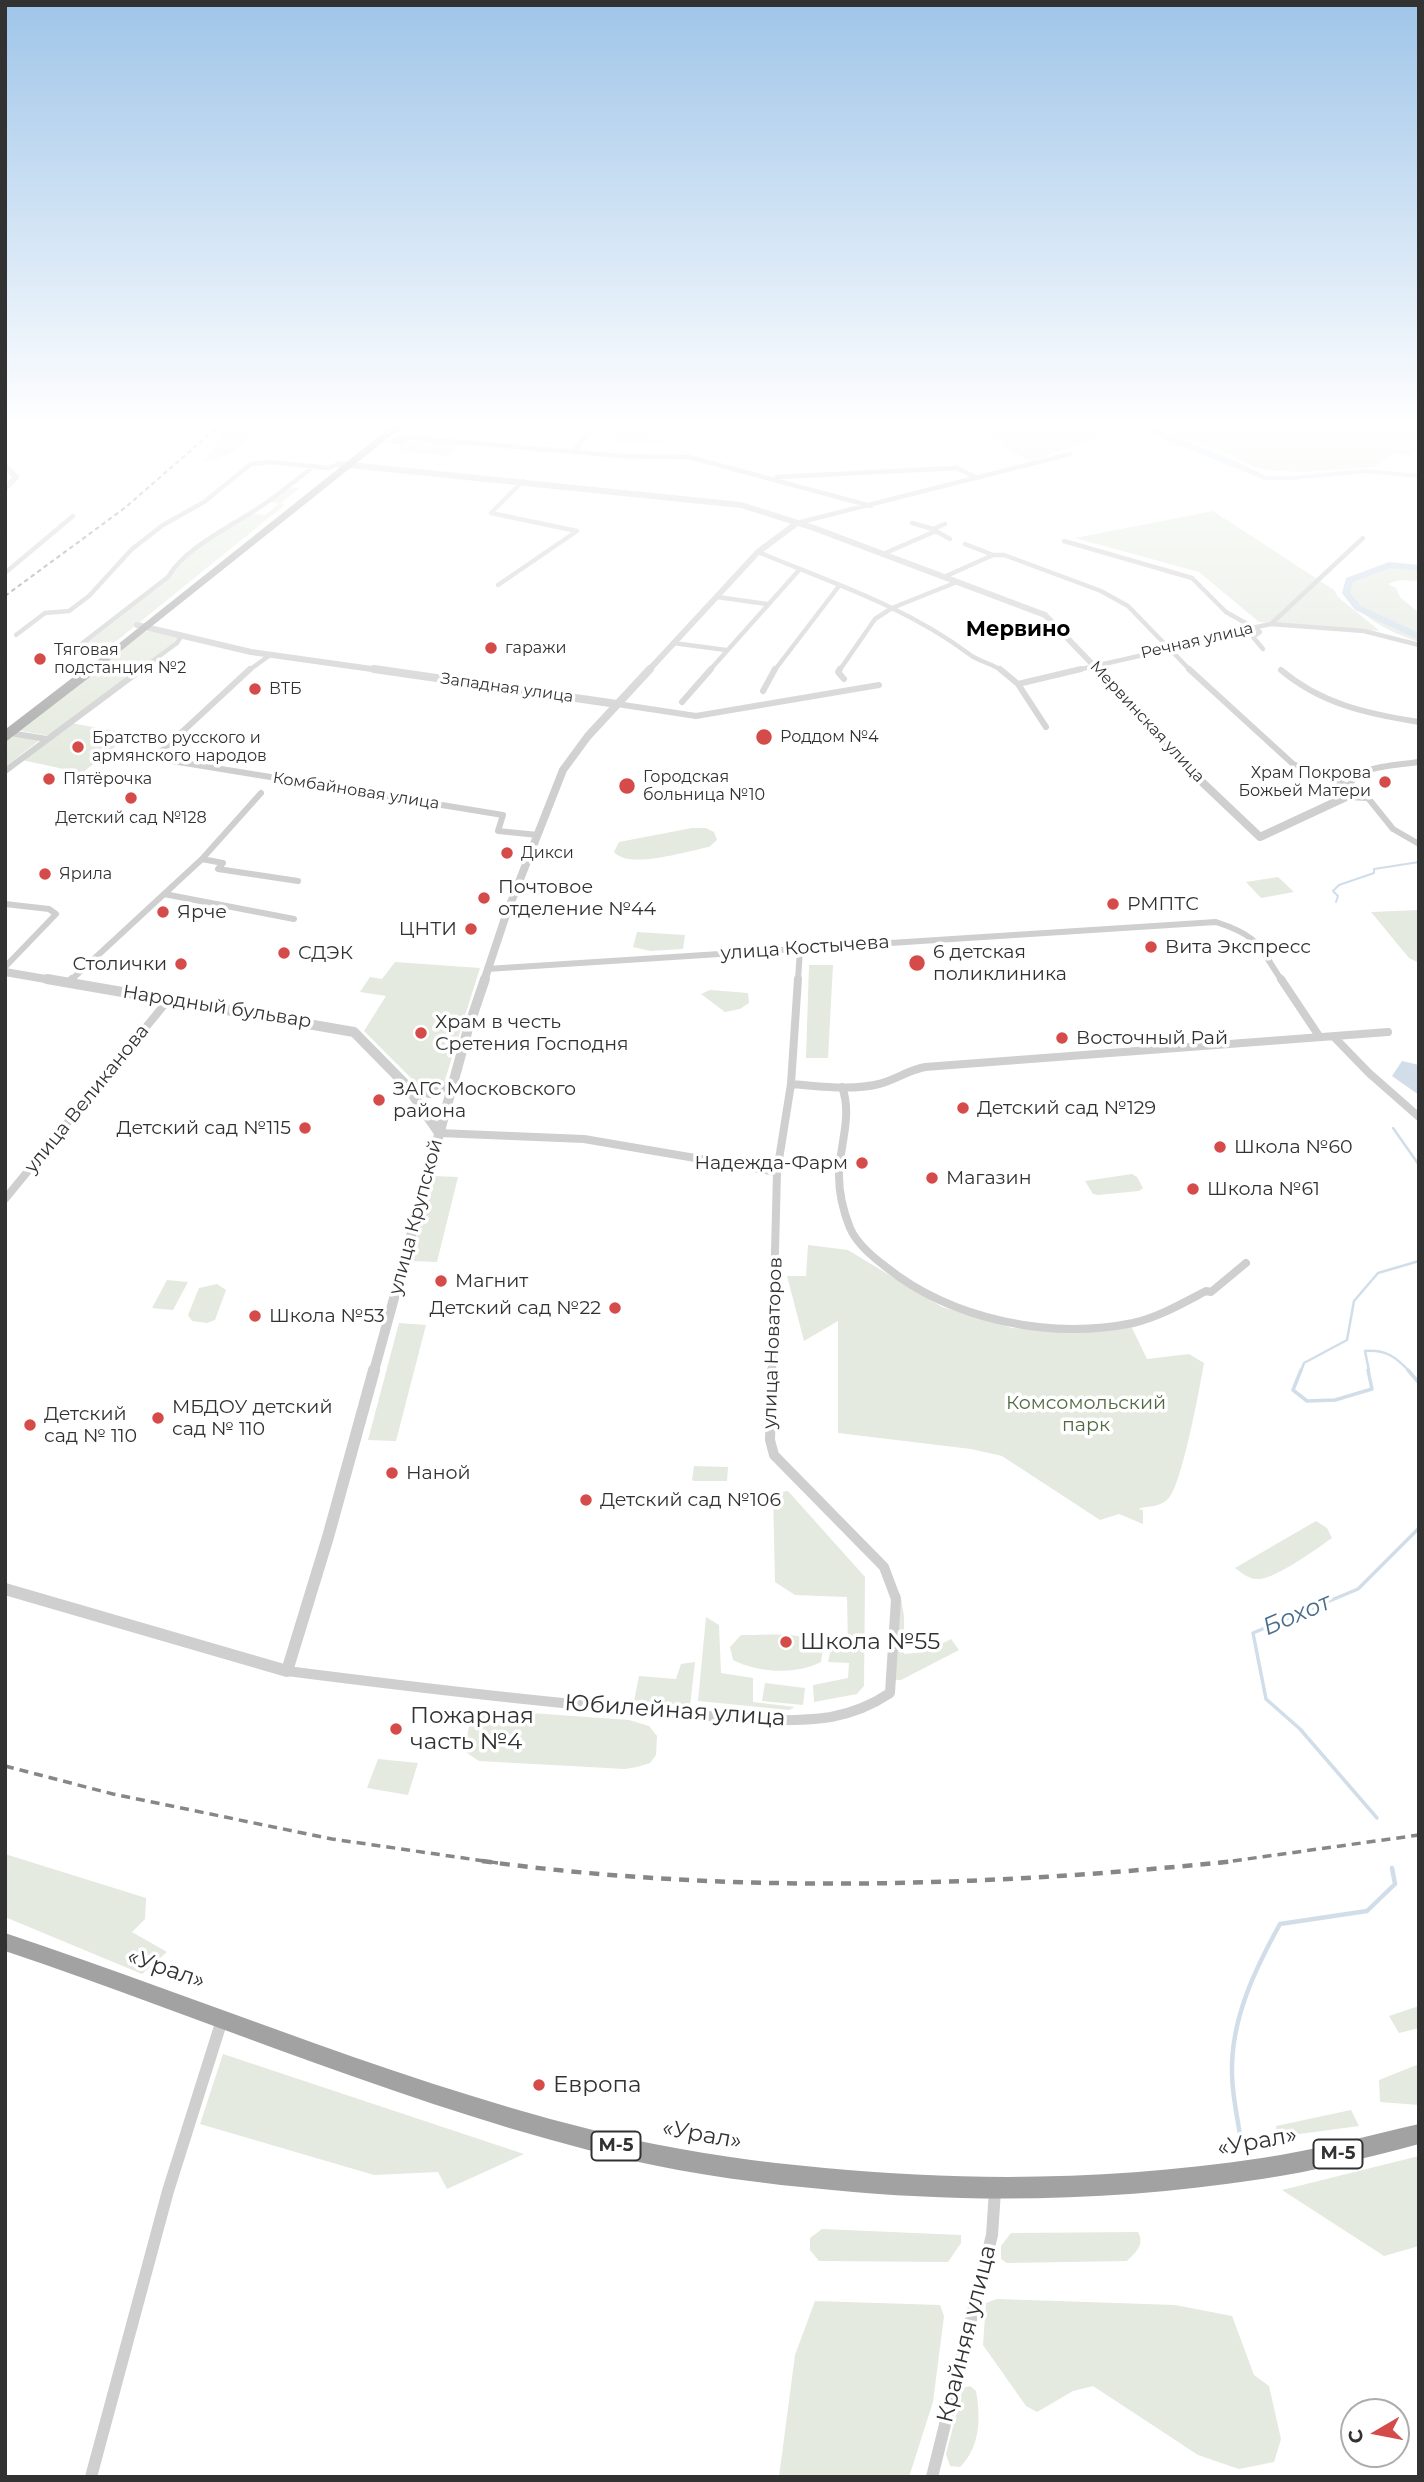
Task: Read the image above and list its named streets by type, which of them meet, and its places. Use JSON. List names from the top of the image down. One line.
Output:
{"streets":{"highway":["«Урал»","М-5"],"street":["Речная улица","Западная улица","Мервинская улица","Комбайновая улица","улица Костычева","Народный бульвар","улица Великанова","улица Крупской","улица Новаторов","Юбилейная улица","Крайняя улица"]},"crossings":[["Речная улица","Мервинская улица"],["Западная улица","Комбайновая улица"],["Западная улица","улица Крупской"],["Комбайновая улица","улица Крупской"],["улица Костычева","улица Крупской"],["улица Костычева","улица Новаторов"],["Народный бульвар","улица Великанова"],["Народный бульвар","улица Крупской"],["улица Крупской","Юбилейная улица"],["улица Новаторов","Юбилейная улица"],["«Урал»","Крайняя улица"]],"districts":["Мервино"],"water":["Бохот"],"parks":["Комсомольский парк"],"places":["гаражи","Тяговая подстанция №2","ВТБ","Роддом №4","Братство русского и армянского народов","Пятёрочка","Храм Покрова Божьей Матери","Городская больница №10","Детский сад №128","Дикси","Ярила","Почтовое отделение №44","РМПТС","Ярче","ЦНТИ","Вита Экспресс","СДЭК","6 детская поликлиника","Столички","Храм в честь Сретения Господня","Восточный Рай","ЗАГС Московского района","Детский сад №129","Детский сад №115","Школа №60","Надежда-Фарм","Магазин","Школа №61","Магнит","Детский сад №22","Школа №53","МБДОУ детский сад № 110","Детский сад № 110","Наной","Детский сад №106","Школа №55","Пожарная часть №4","Европа"],"north":"left"}
